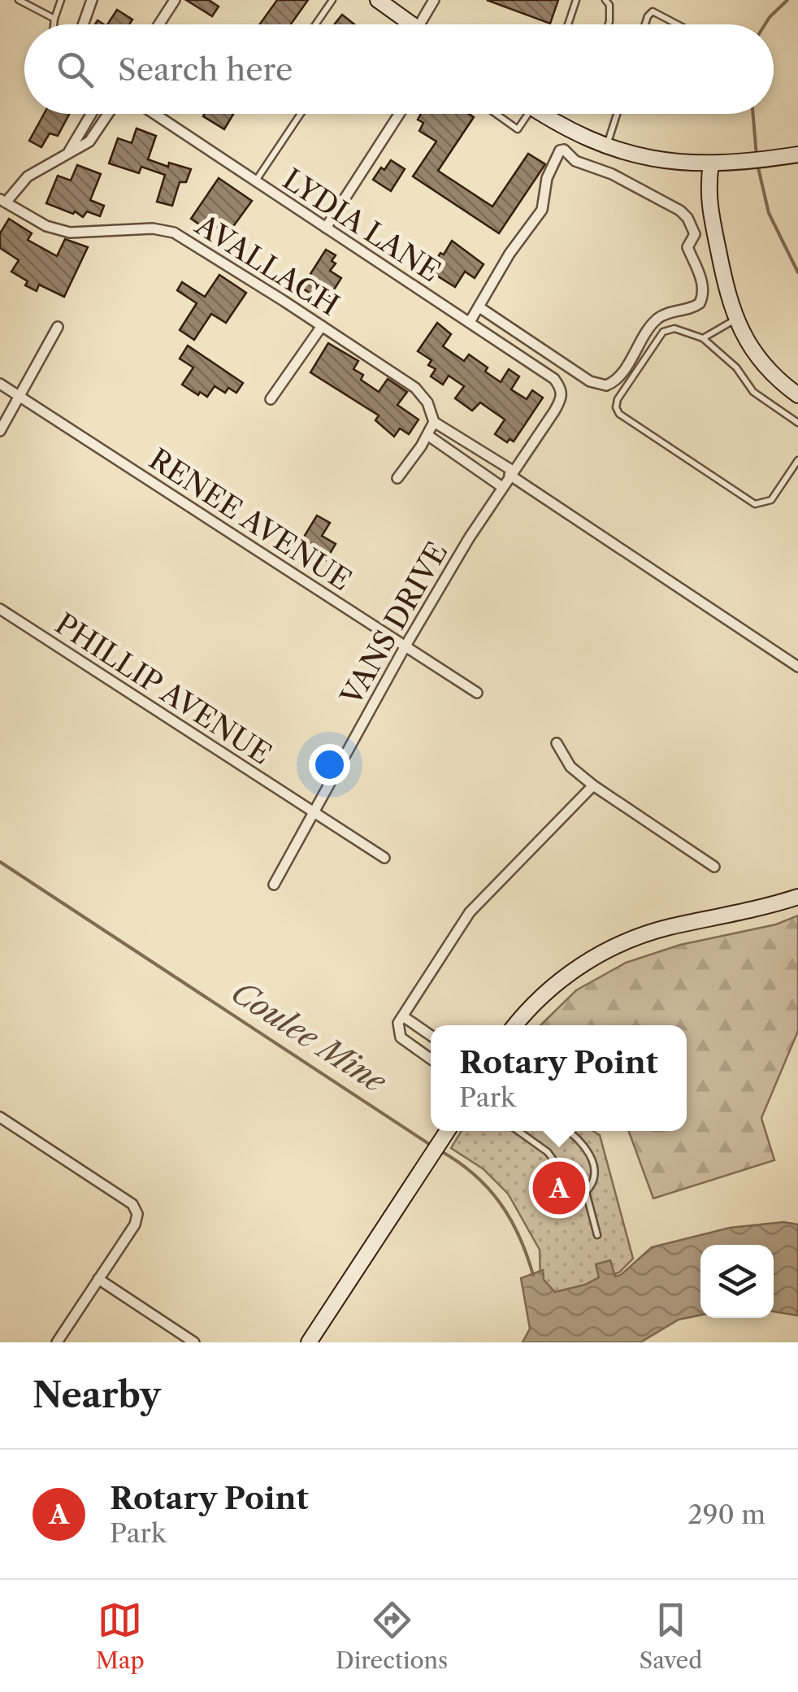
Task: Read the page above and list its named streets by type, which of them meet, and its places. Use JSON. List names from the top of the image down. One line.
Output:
{"streets":{"street":["LYDIA LANE","AVALLACH","RENEE AVENUE","VANS DRIVE","PHILLIP AVENUE"]},"crossings":[["LYDIA LANE","VANS DRIVE"],["AVALLACH","VANS DRIVE"],["RENEE AVENUE","VANS DRIVE"],["VANS DRIVE","PHILLIP AVENUE"]],"water":["Coulee Mine"],"page":{"search":"Search here","popup":["Rotary Point","Park"],"pins":"A","heading":"Nearby","list":[{"mark":"A","name":"Rotary Point","note":"Park","value":"290 m"}],"nav":["Map","Directions","Saved"]}}
